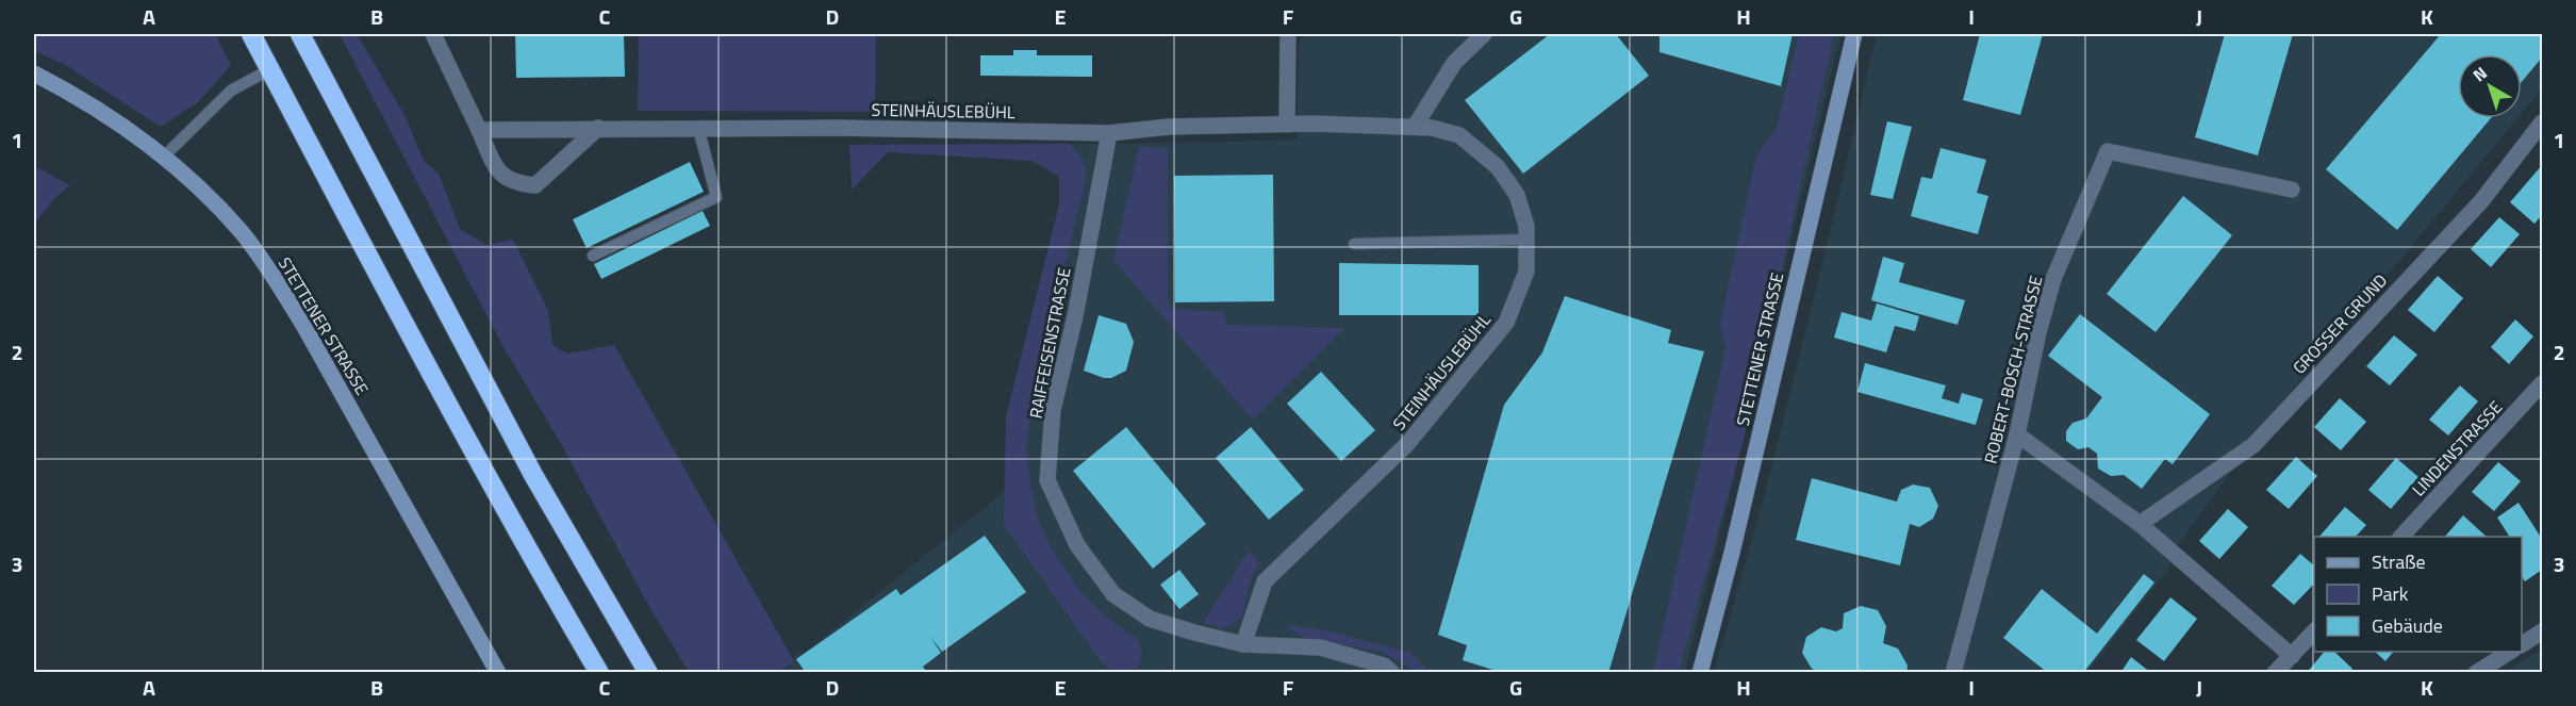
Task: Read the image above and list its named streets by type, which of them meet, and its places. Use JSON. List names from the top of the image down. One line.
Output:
{"streets":{"street":["STEINHÄUSLEBÜHL","GROSSER GRUND","STETTENER STRASSE","RAIFFEISENSTRASSE","ROBERT-BOSCH-STRASSE","LINDENSTRASSE"]},"crossings":[["STEINHÄUSLEBÜHL","RAIFFEISENSTRASSE"]],"legend":["Straße","Park","Gebäude"],"north":"top left","grid":{"columns":["A","B","C","D","E","F","G","H","I","J","K"],"rows":["1","2","3"]}}
